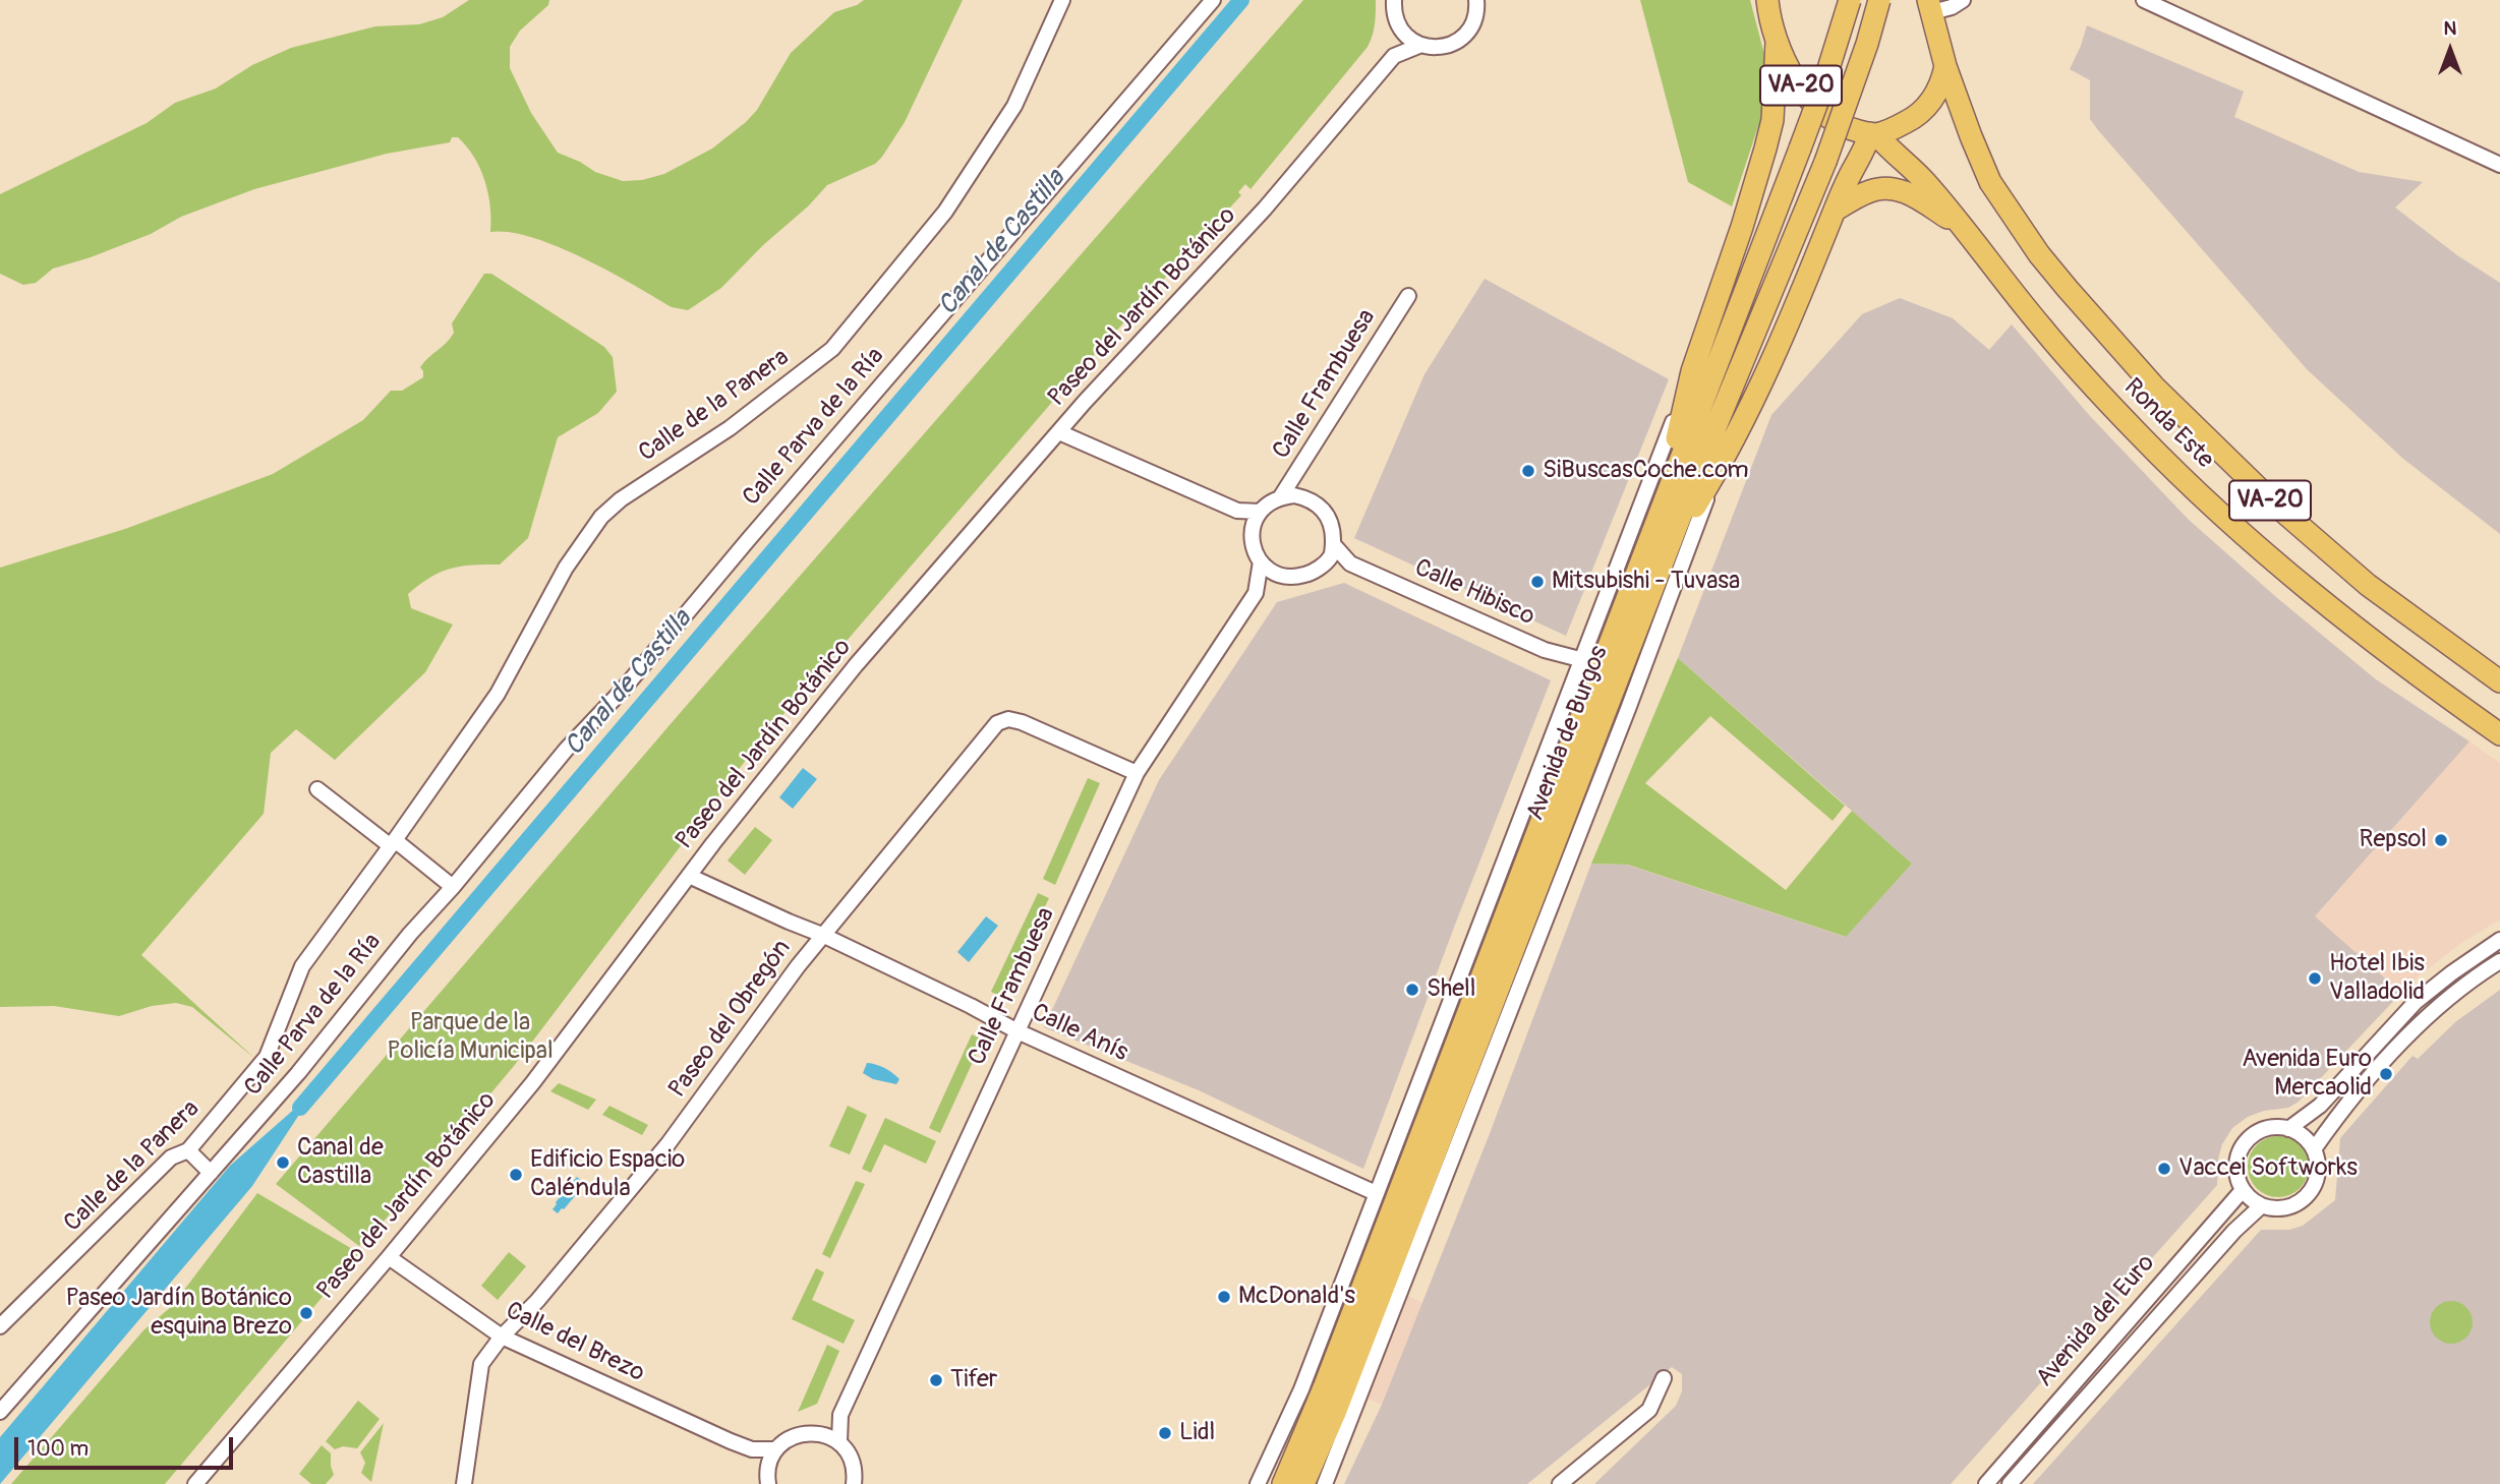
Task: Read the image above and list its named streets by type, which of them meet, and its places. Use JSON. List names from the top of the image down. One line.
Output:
{"streets":{"highway":["VA-20","Ronda Este","Avenida de Burgos"],"street":["Paseo del Jardín Botánico","Calle Frambuesa","Calle de la Panera","Calle Parva de la Ría","Calle Hibisco","Paseo del Obregón","Calle Anís","Avenida del Euro","Calle del Brezo"]},"crossings":[["Paseo del Jardín Botánico","Calle Anís"],["Paseo del Jardín Botánico","Calle del Brezo"],["Calle Frambuesa","Calle Hibisco"],["Calle Frambuesa","Paseo del Obregón"],["Calle Frambuesa","Calle Anís"],["Calle Hibisco","Avenida de Burgos"],["Avenida de Burgos","Calle Anís"],["Paseo del Obregón","Calle Anís"],["Paseo del Obregón","Calle del Brezo"]],"water":["Canal de Castilla"],"parks":["Parque de la Policía Municipal"],"places":["SiBuscasCoche.com","Mitsubishi - Tuvasa","Repsol","Hotel Ibis Valladolid","Shell","Avenida Euro Mercaolid","Canal de Castilla","Vaccei Softworks","Edificio Espacio Caléndula","McDonald's","Paseo Jardín Botánico esquina Brezo","Tifer","Lidl"],"scale_bar":"100 m","north":"top"}
